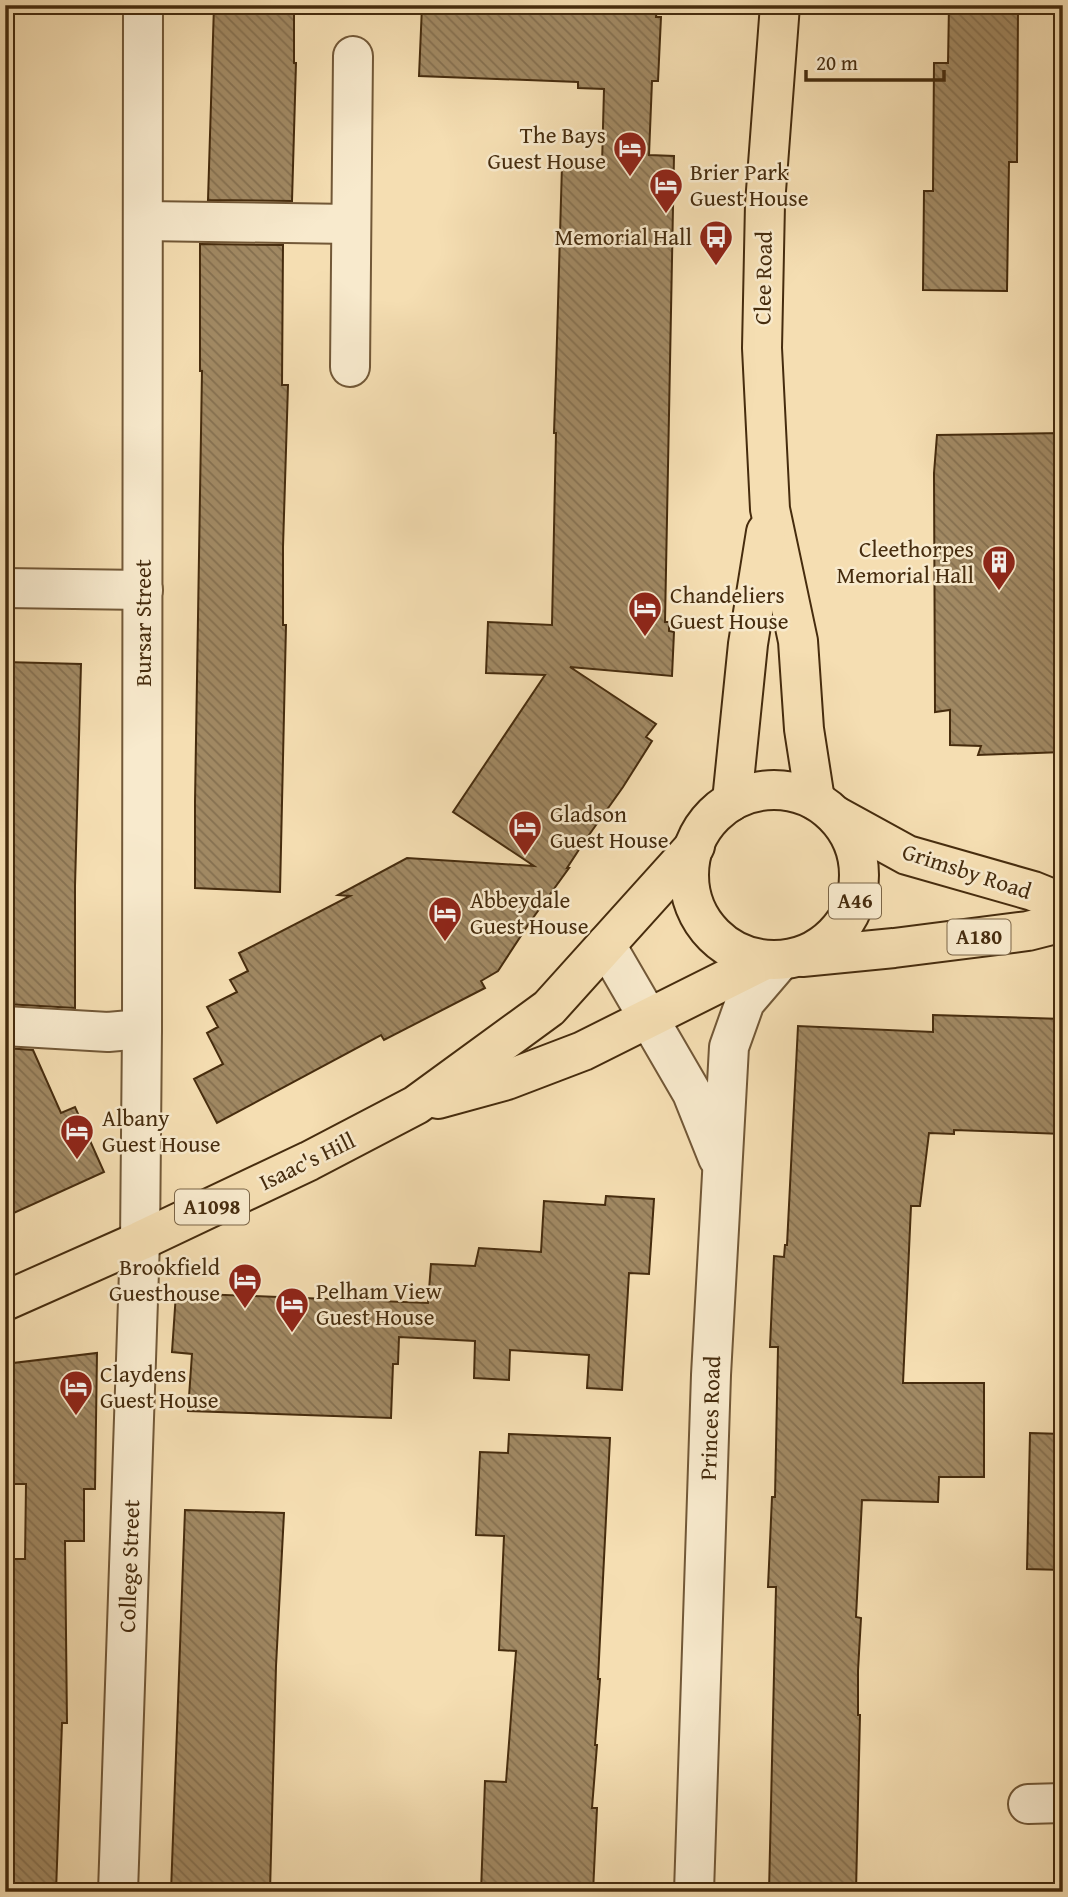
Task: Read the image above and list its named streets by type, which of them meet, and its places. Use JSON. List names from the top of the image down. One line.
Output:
{"streets":{"main road":["Clee Road","Grimsby Road","A46","A180","Isaac's Hill","A1098"],"street":["Bursar Street","Princes Road","College Street"]},"crossings":[["Clee Road","Grimsby Road"],["Clee Road","A46"],["Clee Road","Isaac's Hill"],["Clee Road","Princes Road"],["Bursar Street","Isaac's Hill"],["Bursar Street","College Street"],["Grimsby Road","A46"],["Grimsby Road","Isaac's Hill"],["Grimsby Road","Princes Road"],["A46","Isaac's Hill"],["A46","Princes Road"],["Isaac's Hill","Princes Road"],["Isaac's Hill","College Street"]],"places":{"hotel":["The Bays Guest House","Brier Park Guest House","Chandeliers Guest House","Gladson Guest House","Abbeydale Guest House","Albany Guest House","Brookfield Guesthouse","Pelham View Guest House","Claydens Guest House"],"bus stop":["Memorial Hall"],"building":["Cleethorpes Memorial Hall"]},"scale_bar":"20 m"}
